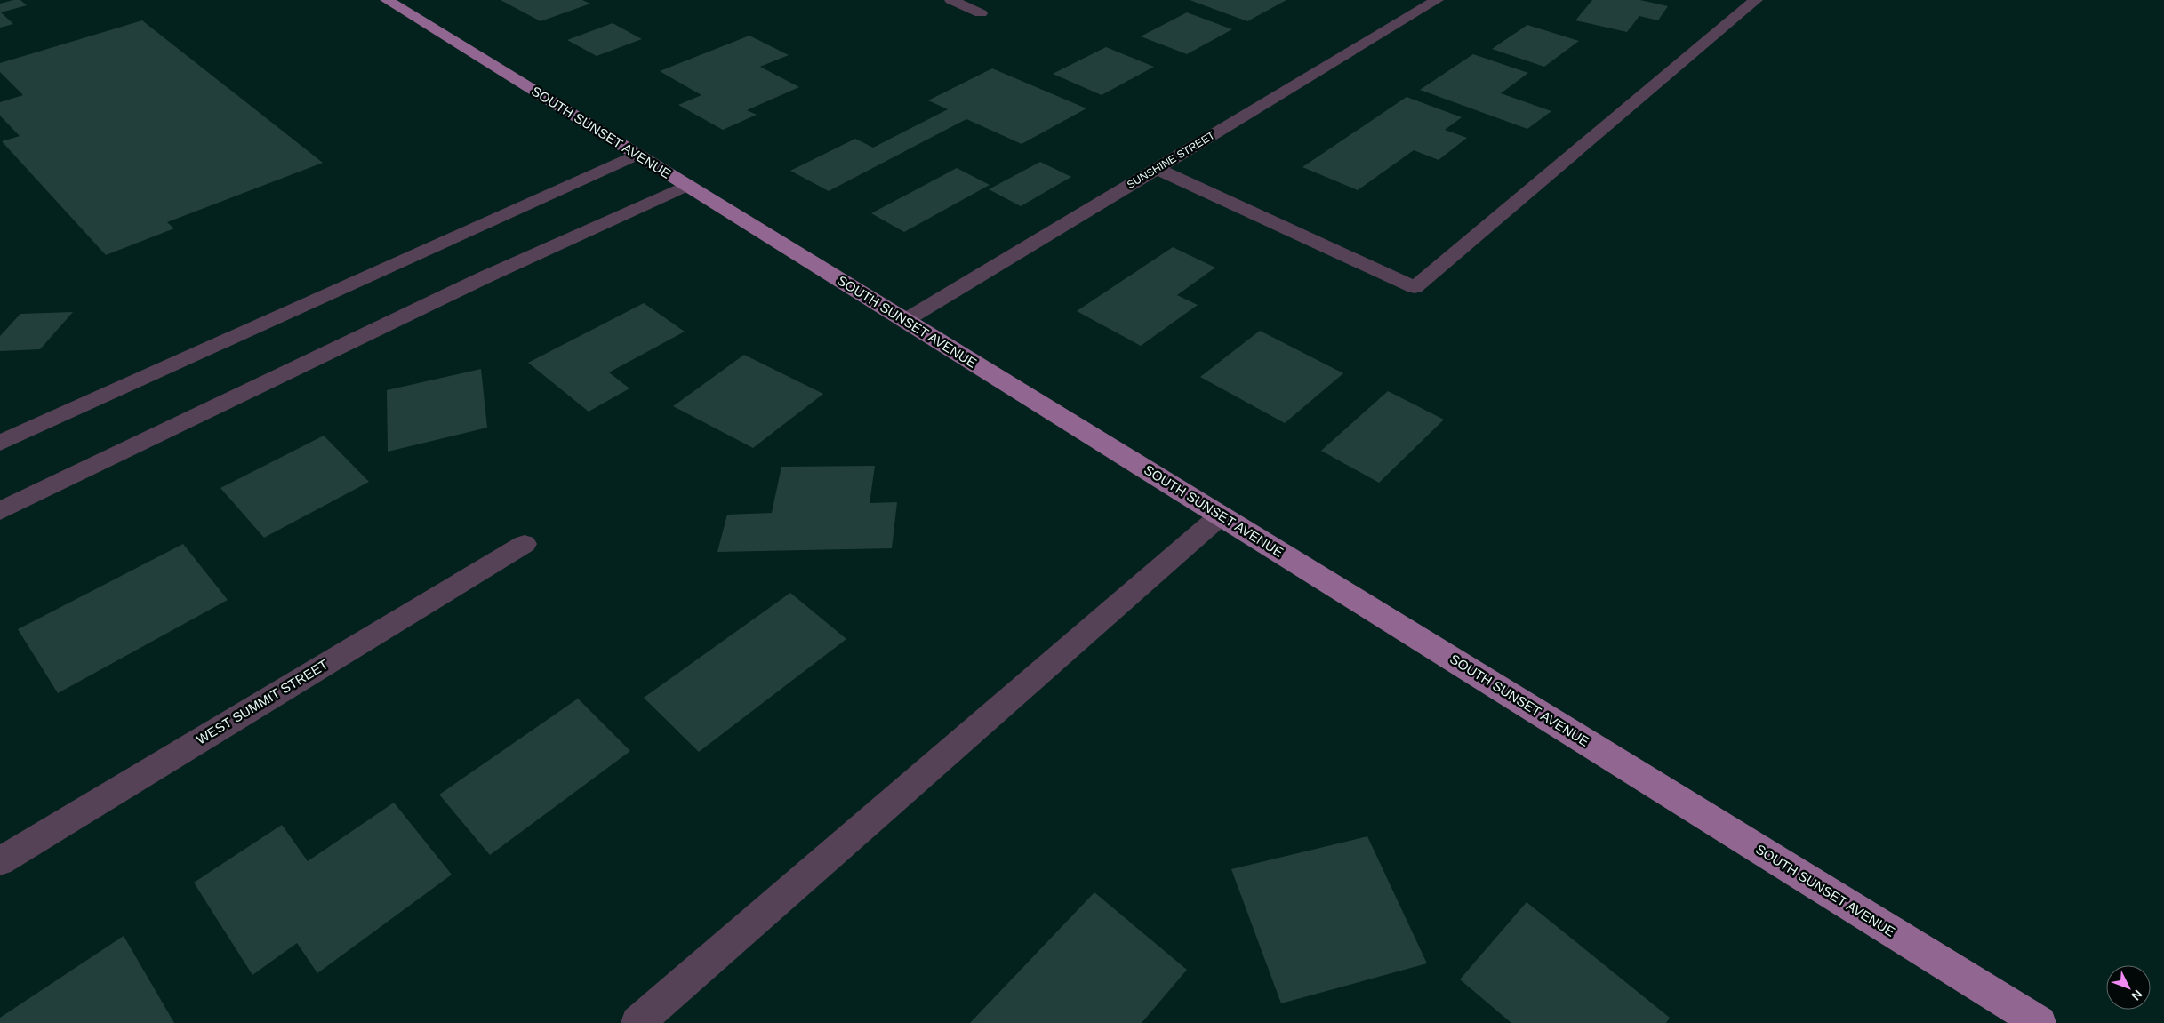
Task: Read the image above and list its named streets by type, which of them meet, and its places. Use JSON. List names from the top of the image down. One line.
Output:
{"streets":{"main road":["SOUTH SUNSET AVENUE"],"street":["SUNSHINE STREET","WEST SUMMIT STREET"]},"crossings":[["SOUTH SUNSET AVENUE","SUNSHINE STREET"]],"north":"bottom right"}
